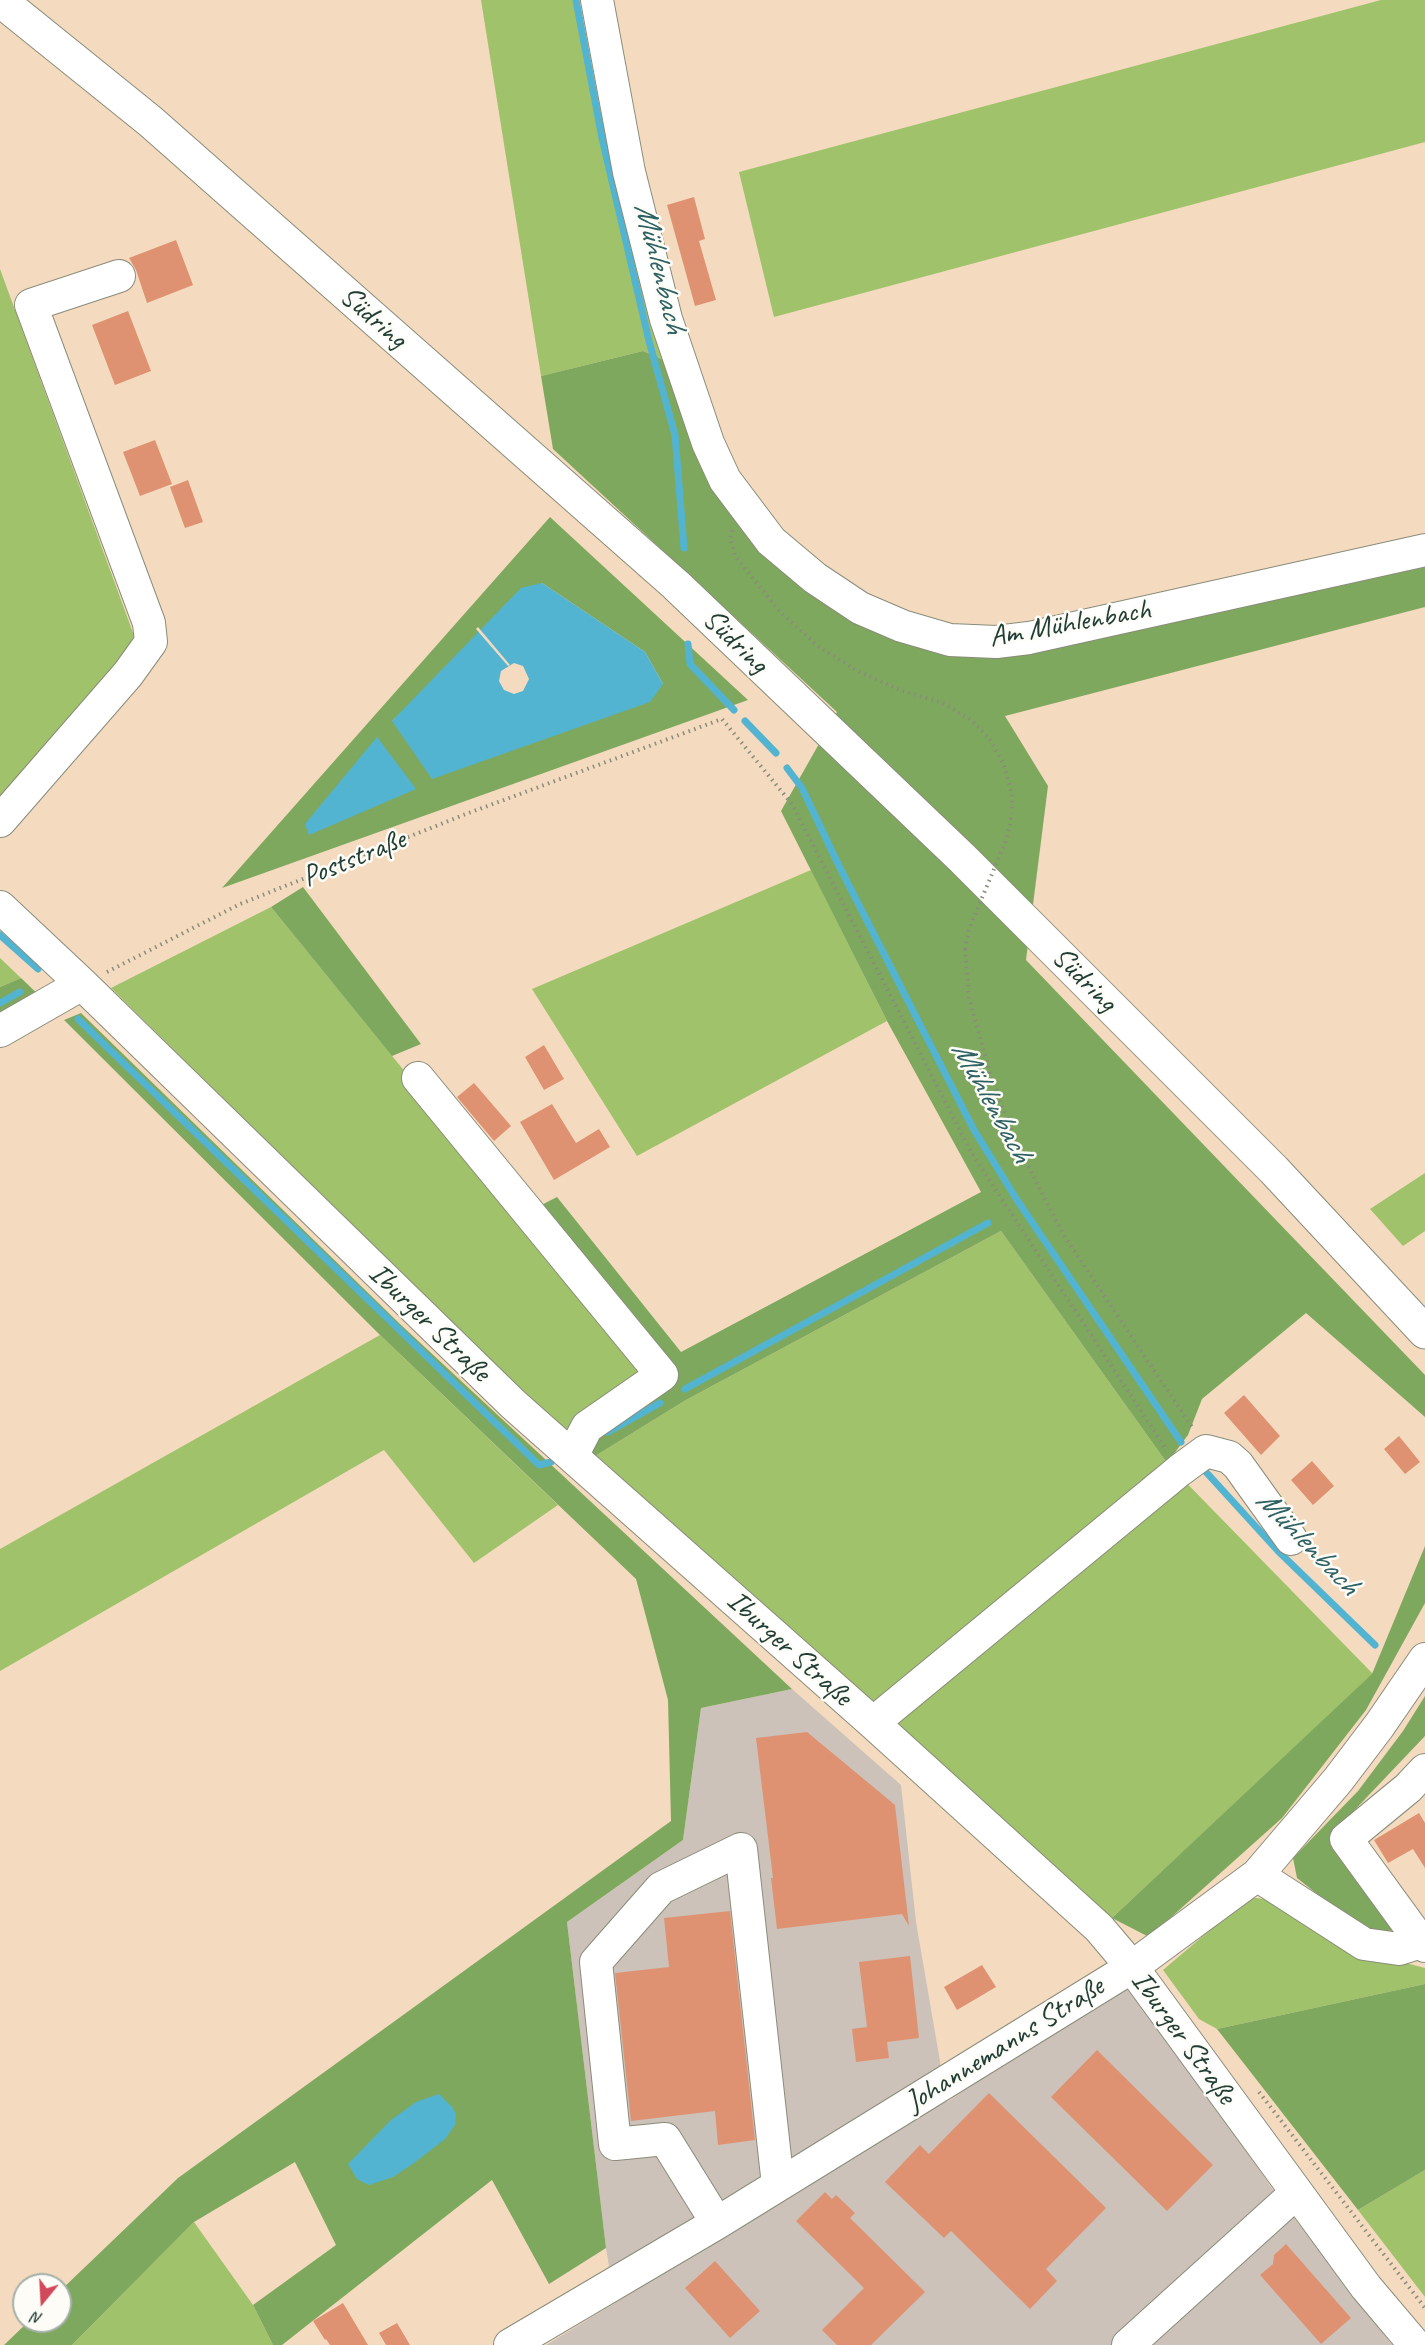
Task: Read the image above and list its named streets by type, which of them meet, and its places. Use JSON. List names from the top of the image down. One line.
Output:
{"streets":{"main road":["Südring"],"street":["Am Mühlenbach","Iburger Straße","Johannemanns Straße"],"path":["Poststraße"]},"crossings":[["Poststraße","Iburger Straße"],["Iburger Straße","Johannemanns Straße"]],"water":["Mühlenbach"],"north":"bottom"}
